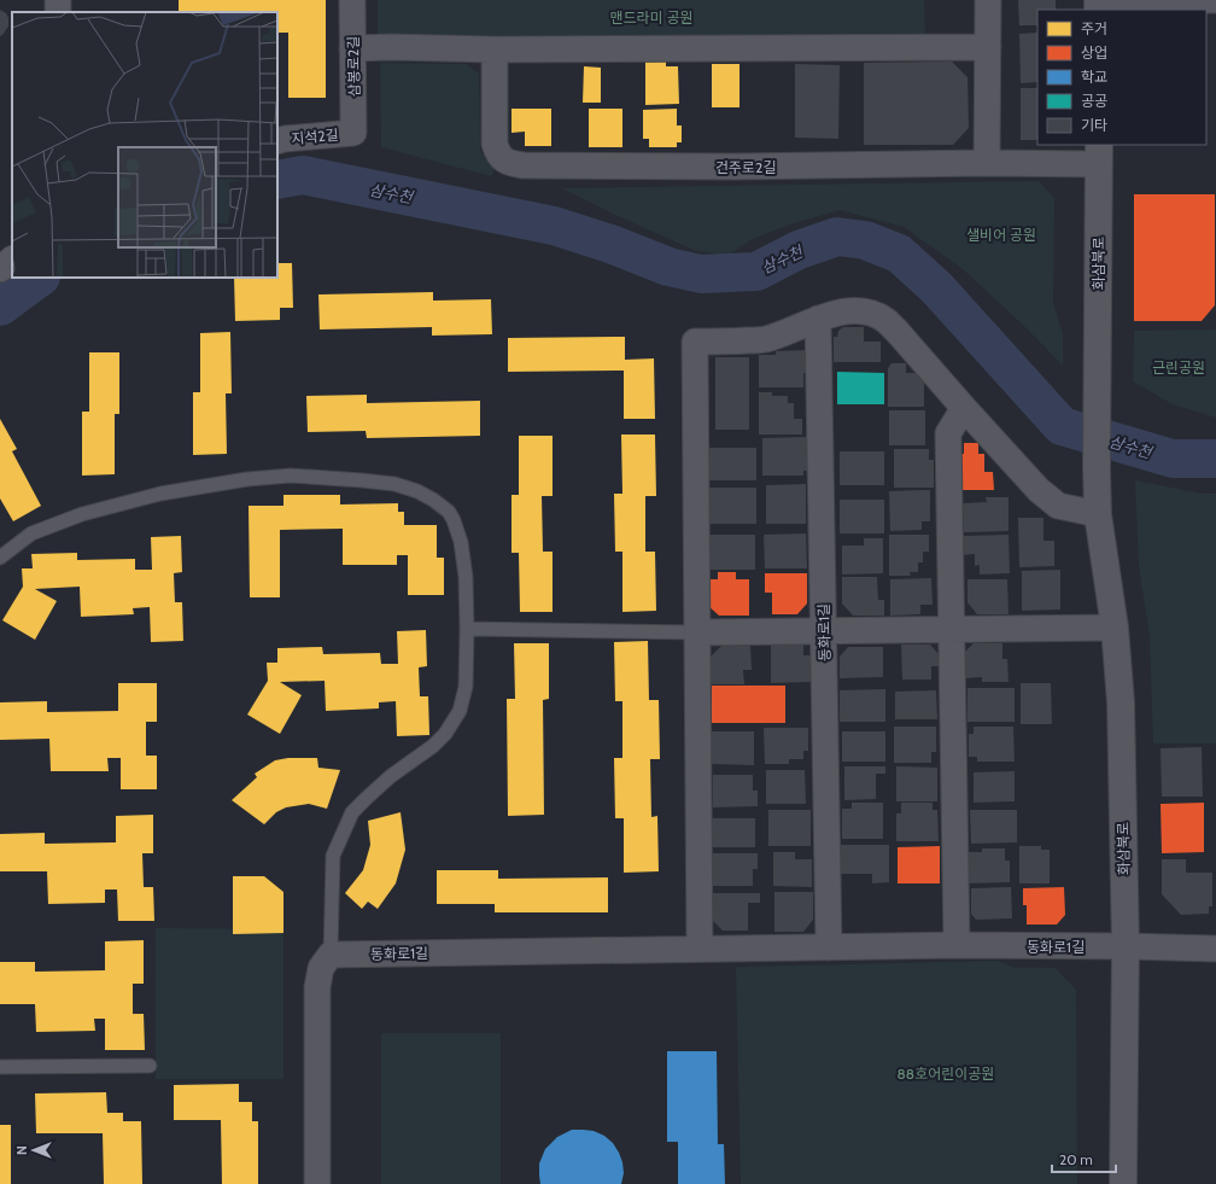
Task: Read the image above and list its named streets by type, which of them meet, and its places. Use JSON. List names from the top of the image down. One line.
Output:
{"streets":{"street":["삼봉로2길","지석2길","건주로2길","화삼북로","동화로1길"]},"crossings":[["삼봉로2길","지석2길"],["건주로2길","화삼북로"],["화삼북로","동화로1길"]],"water":["삼수천"],"parks":["맨드라미 공원","샐비어 공원","근린공원","88호어린이공원"],"legend":["주거","상업","학교","공공","기타"],"scale_bar":"20 m","north":"left"}
